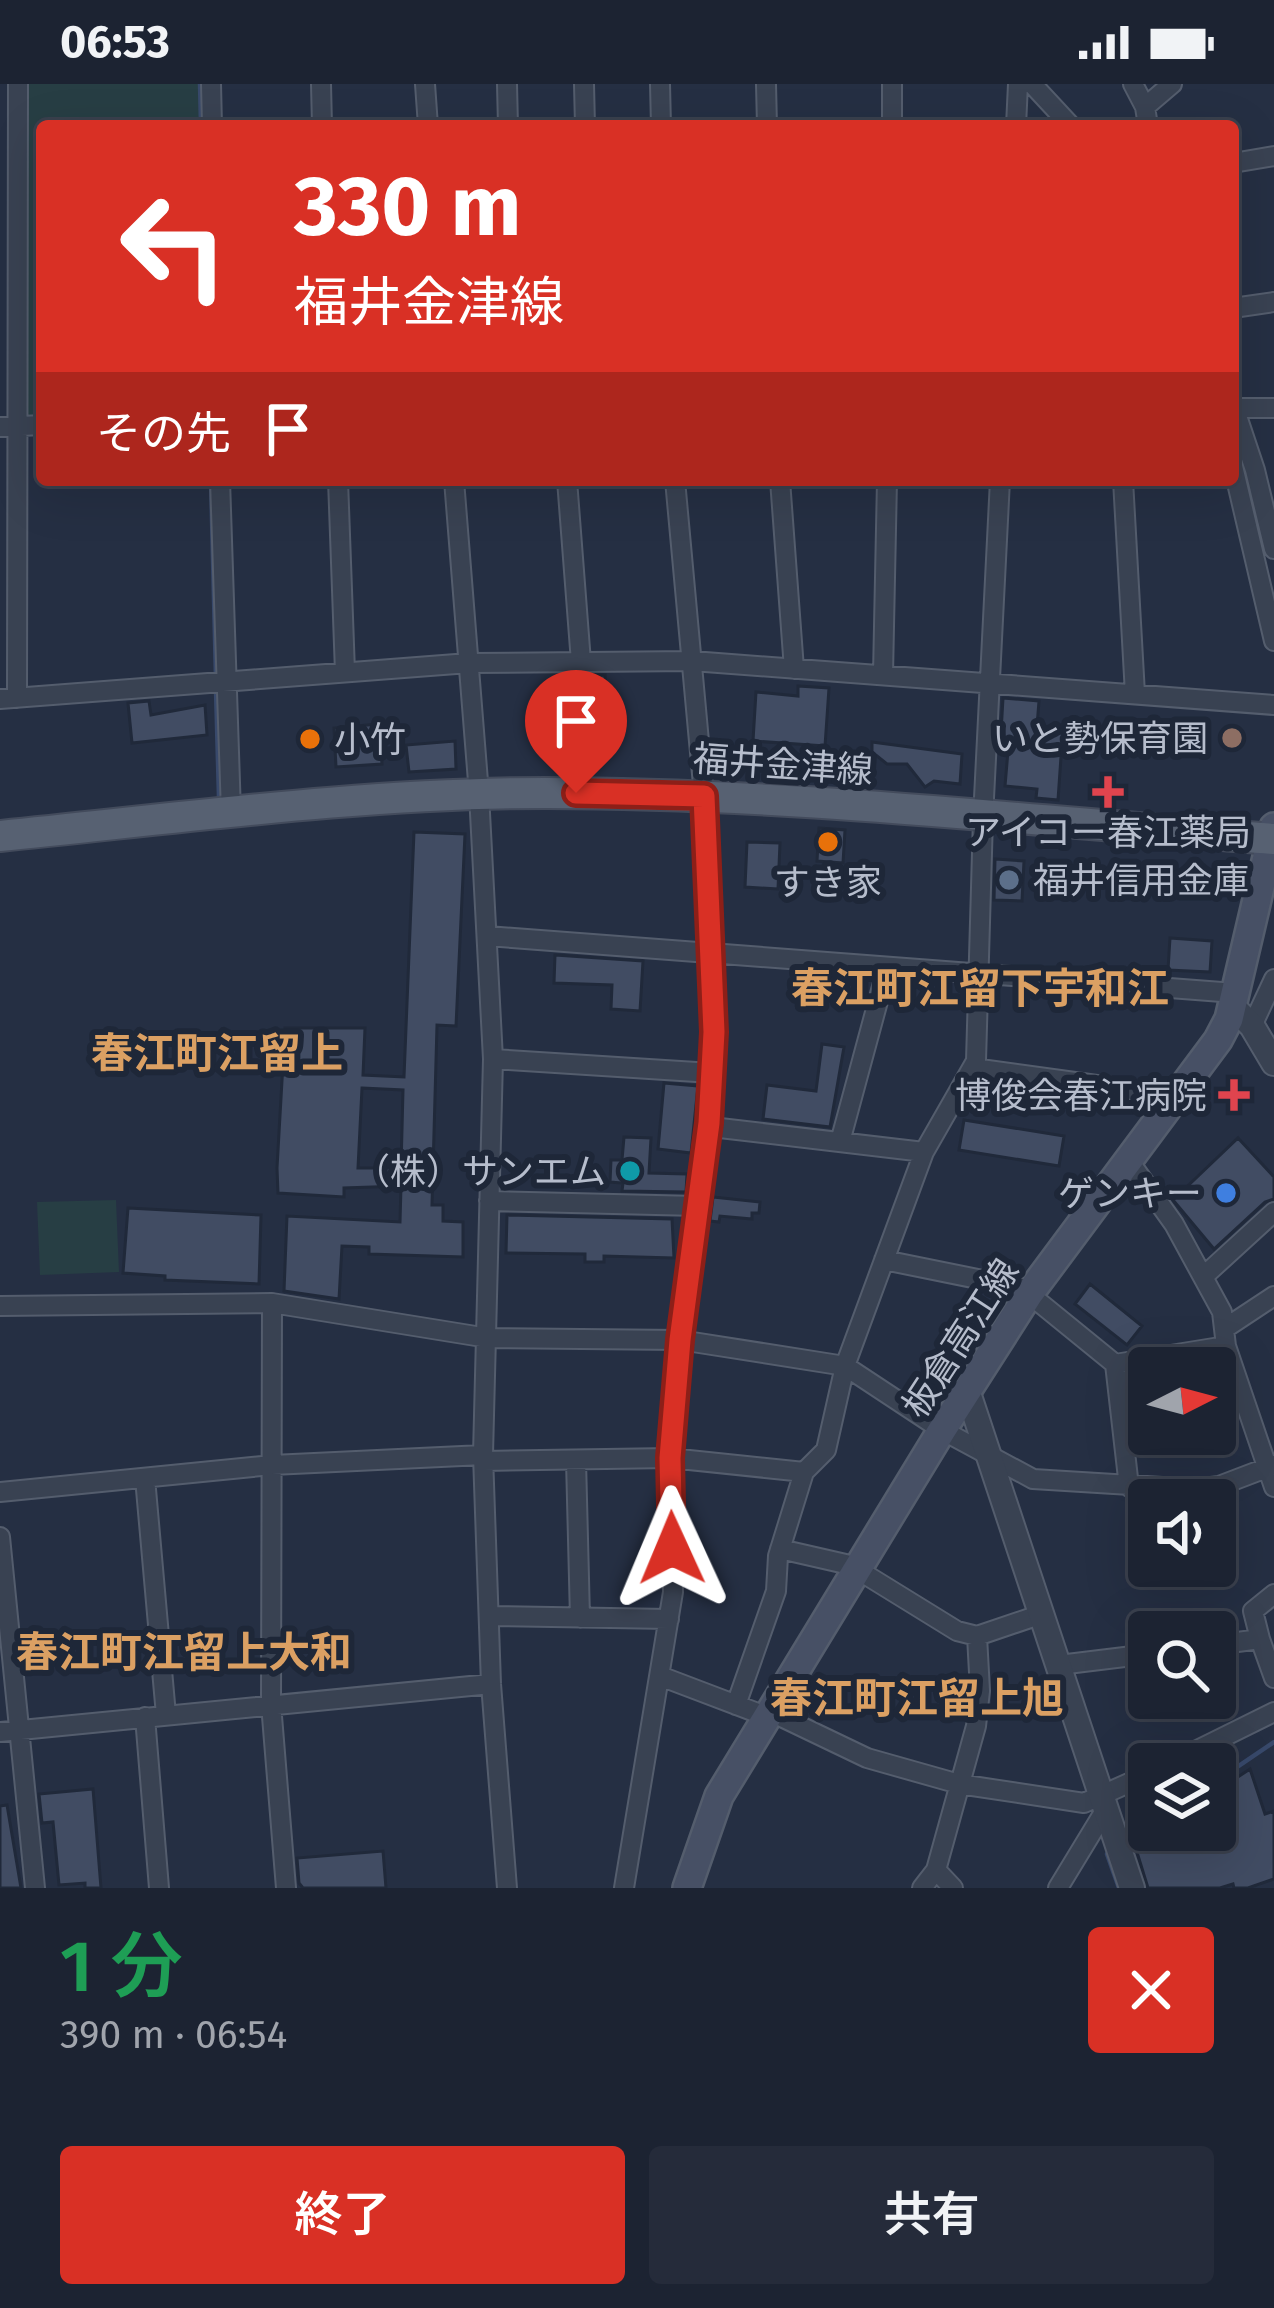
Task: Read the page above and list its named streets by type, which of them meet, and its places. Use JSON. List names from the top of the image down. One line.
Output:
{"streets":{"main road":["福井金津線","板倉高江線"]},"crossings":[["福井金津線","板倉高江線"]],"districts":["春江町江留下宇和江","春江町江留上","春江町江留上大和","春江町江留上旭"],"places":{"other":["いと勢保育園","小竹","すき家","福井信用金庫","（株）サンエム","ゲンキー"],"health":["アイコー春江薬局","博俊会春江病院"]},"north":"right","page":{"status":"06:53","turn":["330 m","福井金津線"],"then":"その先","heading":["1 分","390 m · 06:54"],"buttons":["終了","共有"]}}
